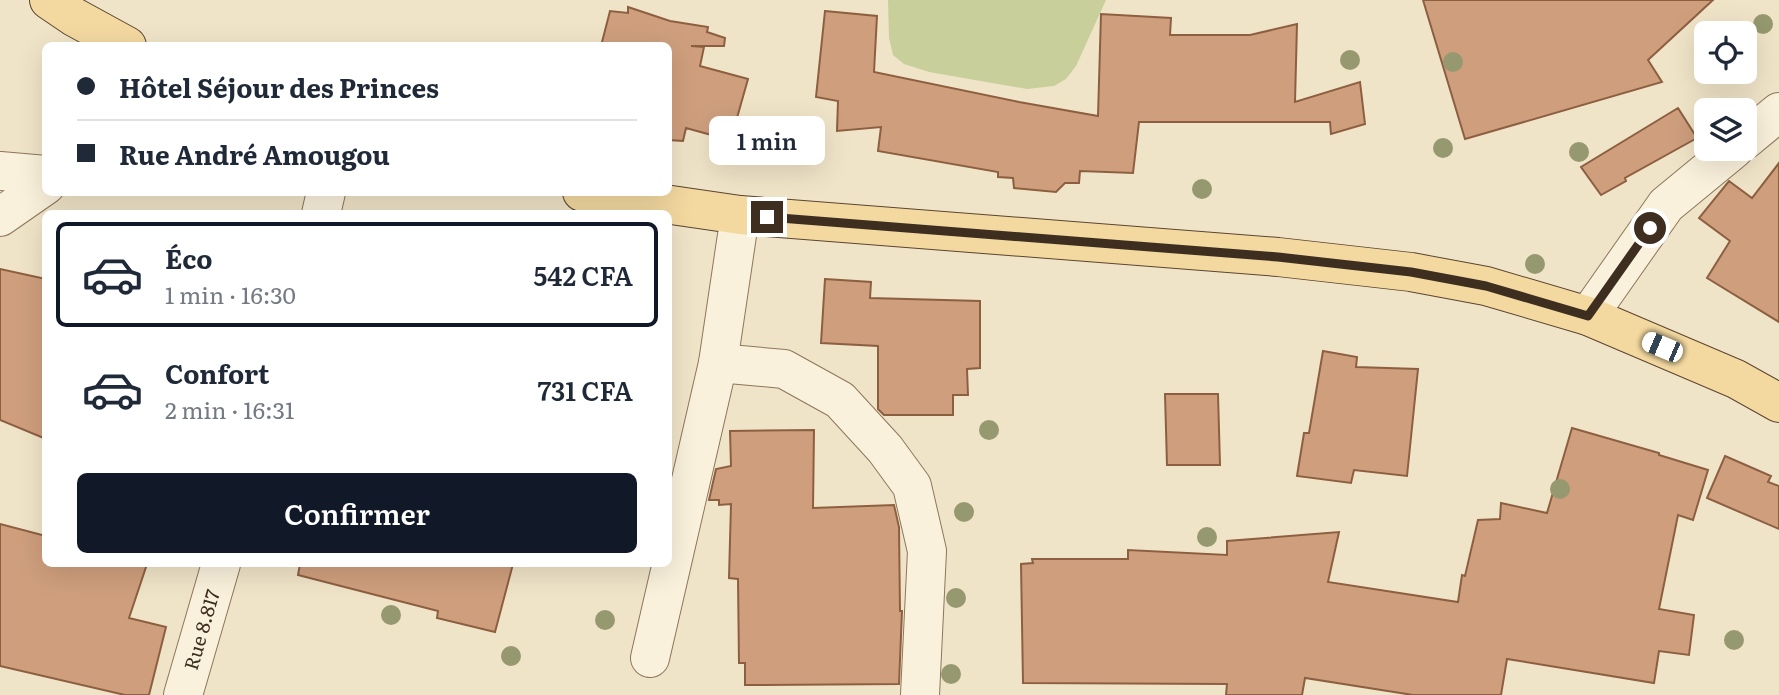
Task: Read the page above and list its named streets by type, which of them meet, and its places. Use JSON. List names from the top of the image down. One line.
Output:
{"streets":{"street":["Rue 8.817"]},"page":{"banner":["Hôtel Séjour des Princes","Rue André Amougou"],"bubble":"1 min","list":[{"name":"Éco","note":"1 min · 16:30","value":"542 CFA"},{"name":"Confort","note":"2 min · 16:31","value":"731 CFA"}],"buttons":"Confirmer"}}
